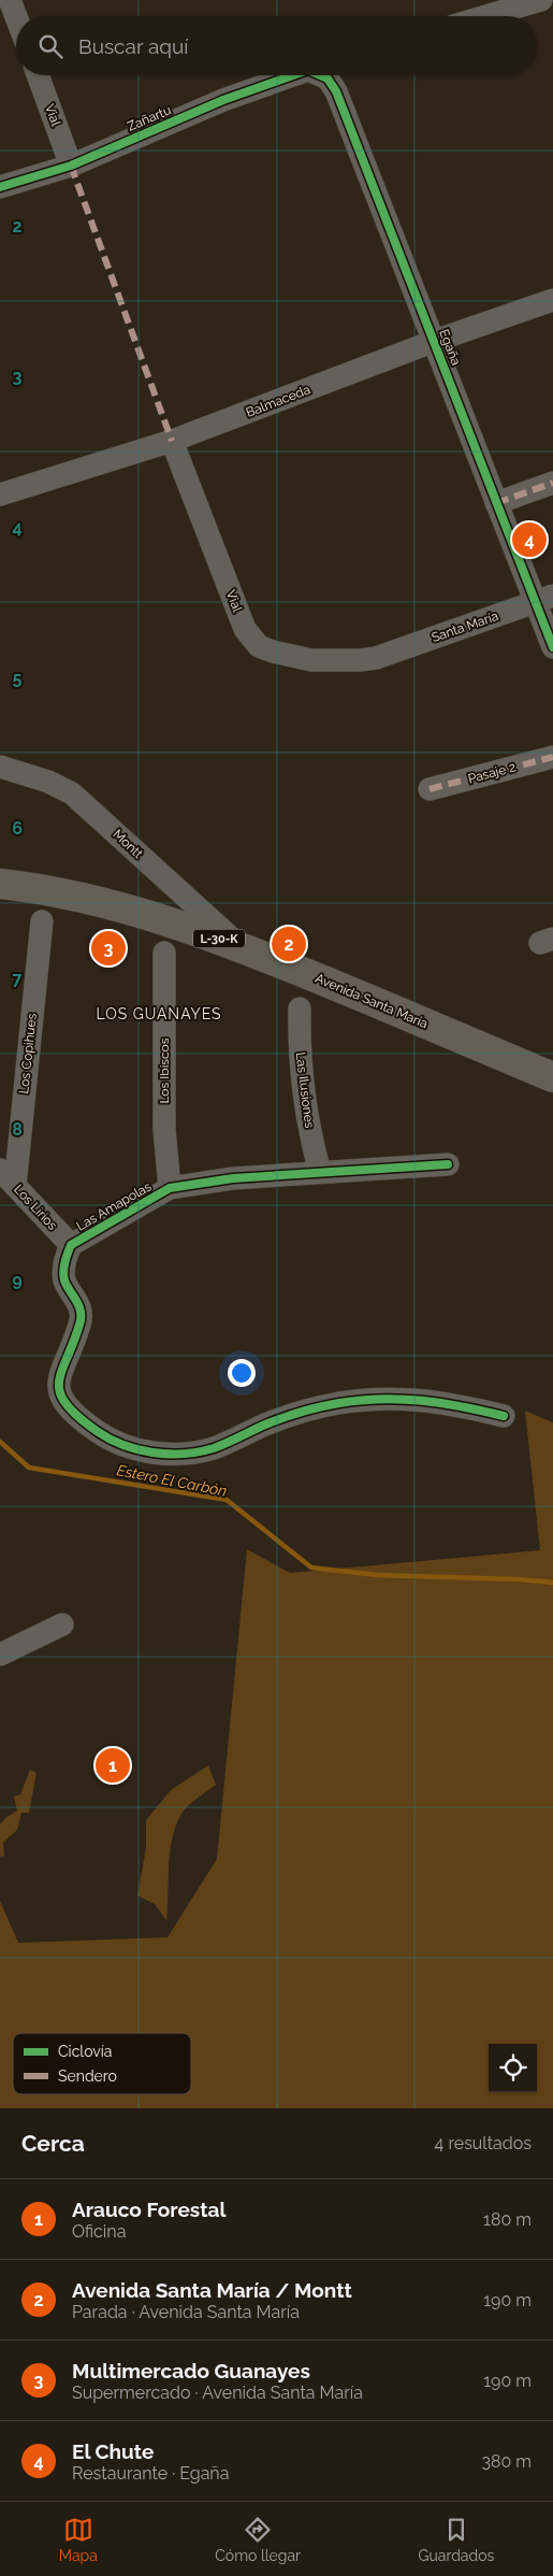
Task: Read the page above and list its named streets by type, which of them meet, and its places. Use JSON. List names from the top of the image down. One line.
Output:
{"streets":{"main road":["L-30-K","Avenida Santa María"],"street":["Vial","Zañartu","Egaña","Balmaceda","Santa María","Pasaje 2","Montt","Los Copihues","Los Ibiscos","Las Ilusiones","Las Amapolas","Los Lirios"]},"crossings":[["Vial","Zañartu"],["Vial","Balmaceda"],["Vial","Santa María"],["Egaña","Balmaceda"],["Egaña","Santa María"],["Montt","Avenida Santa María"],["Los Copihues","Los Lirios"],["Los Ibiscos","Las Amapolas"],["Las Ilusiones","Las Amapolas"],["Las Amapolas","Los Lirios"]],"districts":["LOS GUANAYES"],"water":["Estero El Carbón"],"legend":["Ciclovía","Sendero"],"page":{"search":"Buscar aquí","pins":["4","2","3","1"],"heading":["Cerca","4 resultados"],"list":[{"mark":"1","name":"Arauco Forestal","note":"Oficina","value":"180 m"},{"mark":"2","name":"Avenida Santa María / Montt","note":"Parada · Avenida Santa María","value":"190 m"},{"mark":"3","name":"Multimercado Guanayes","note":"Supermercado · Avenida Santa María","value":"190 m"},{"mark":"4","name":"El Chute","note":"Restaurante · Egaña","value":"380 m"}],"nav":["Mapa","Cómo llegar","Guardados"]},"grid":{"rows":["2","3","4","5","6","7","8","9"]}}
